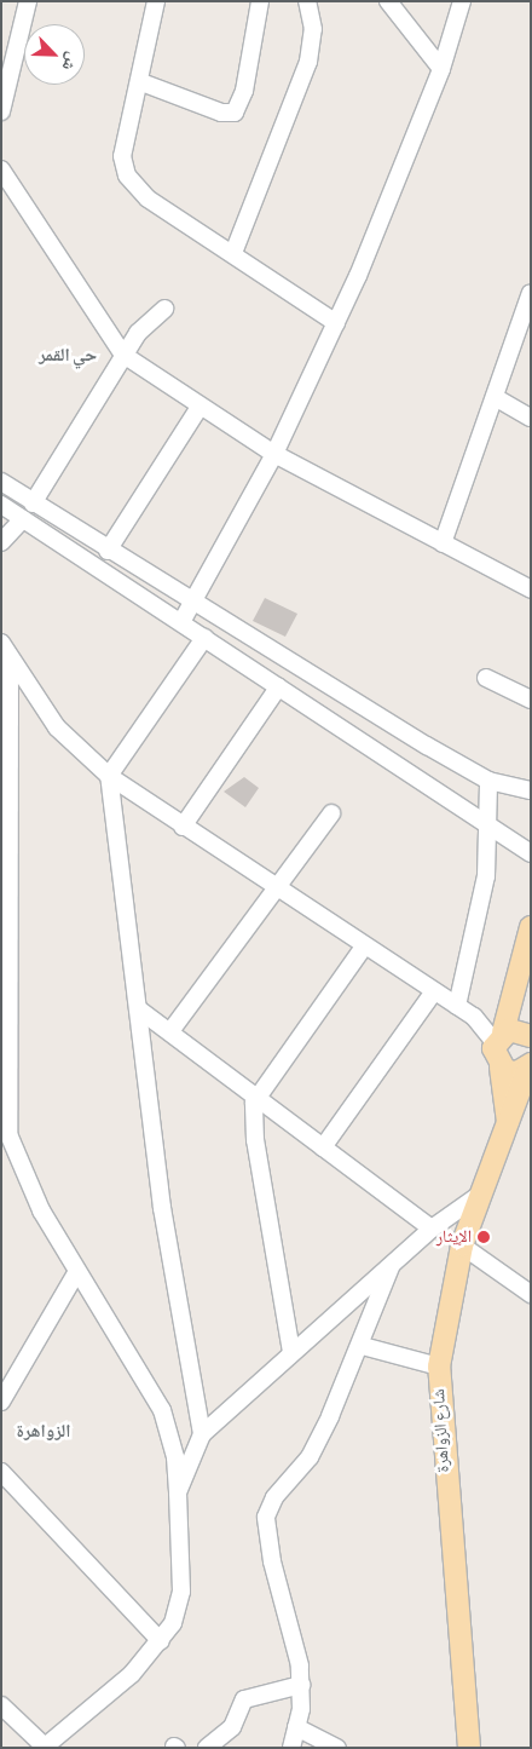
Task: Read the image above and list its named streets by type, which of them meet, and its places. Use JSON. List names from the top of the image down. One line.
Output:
{"streets":{"main road":["شارع الزواهرة"]},"districts":["حي القمر","الزواهرة"],"places":["الإيثار"],"north":"bottom right"}
